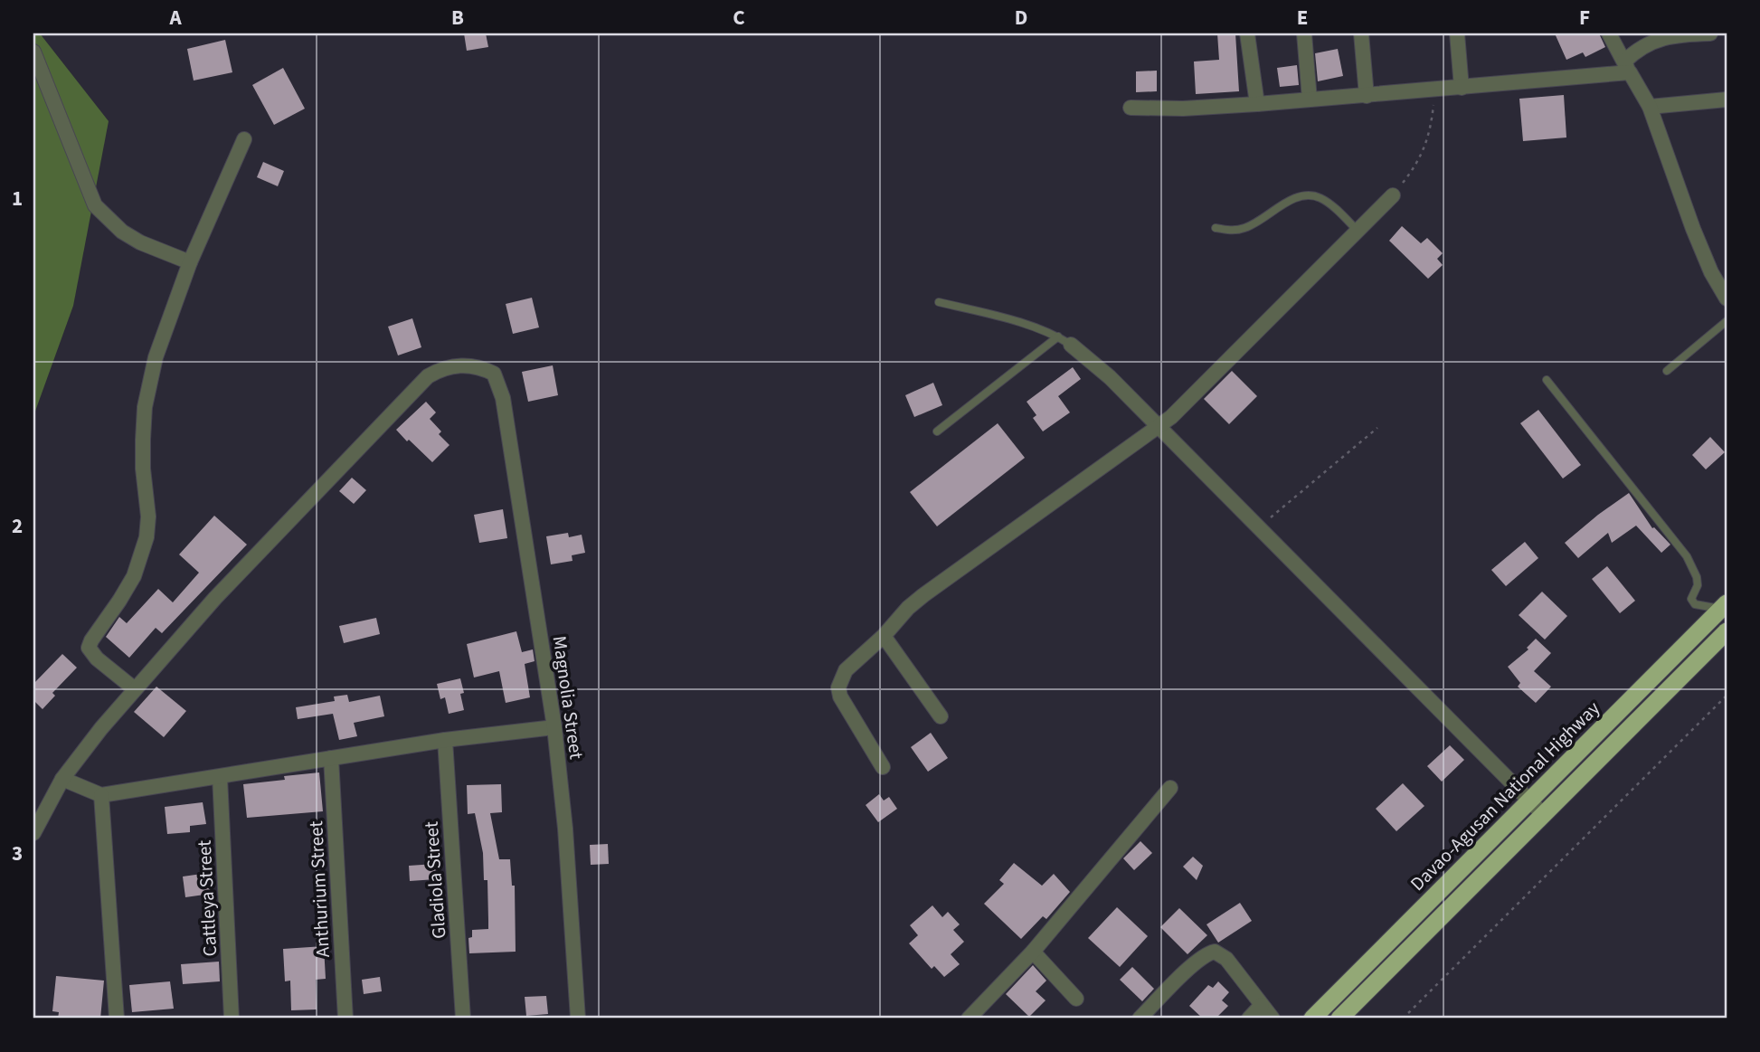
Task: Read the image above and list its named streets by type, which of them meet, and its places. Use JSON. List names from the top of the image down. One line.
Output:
{"streets":{"highway":["Davao-Agusan National Highway"],"street":["Magnolia Street","Gladiola Street","Anthurium Street","Cattleya Street"]},"grid":{"columns":["A","B","C","D","E","F"],"rows":["1","2","3"]}}
